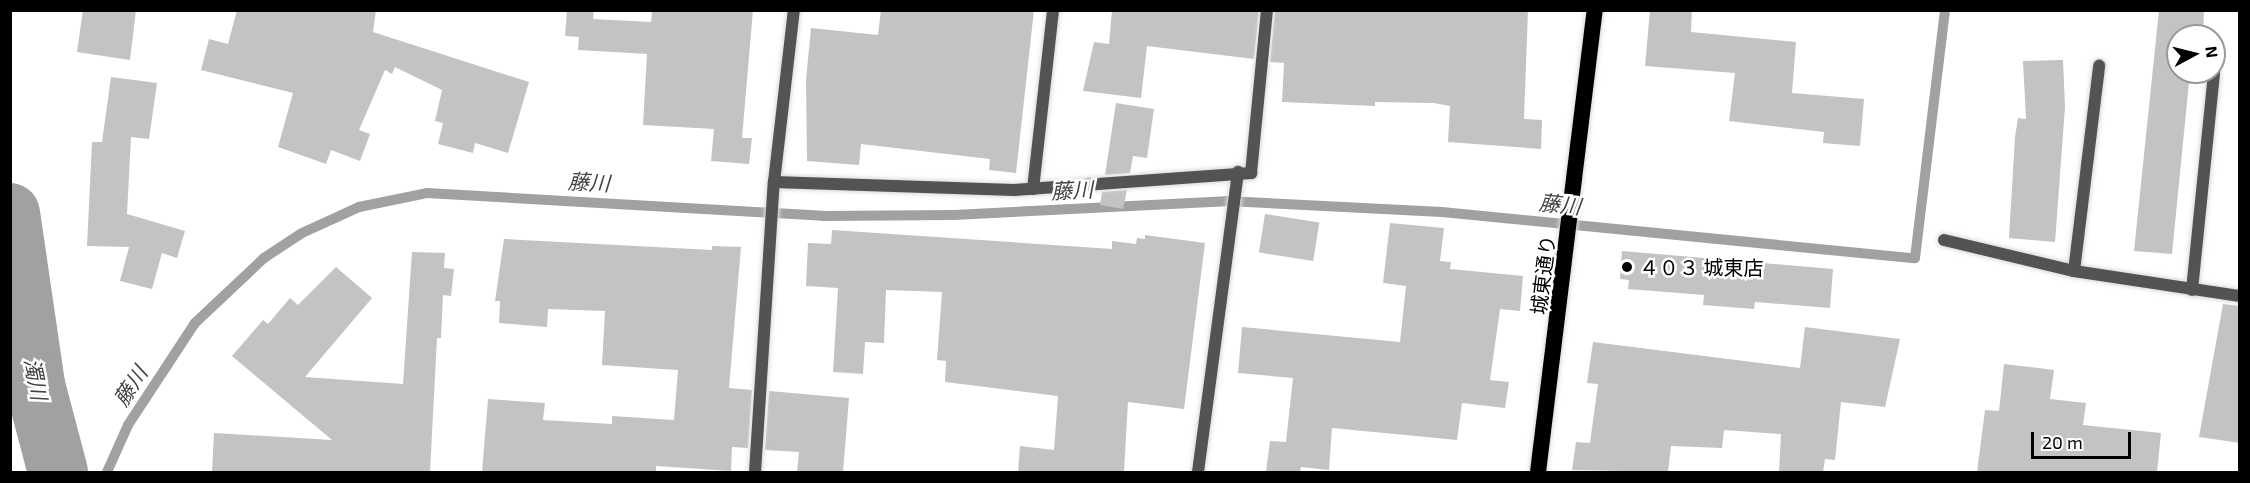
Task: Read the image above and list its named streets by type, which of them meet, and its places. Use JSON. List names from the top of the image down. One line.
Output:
{"streets":{"highway":["城東通り"]},"water":["藤川","濁川"],"places":["４０３ 城東店"],"scale_bar":"20 m","north":"right"}
